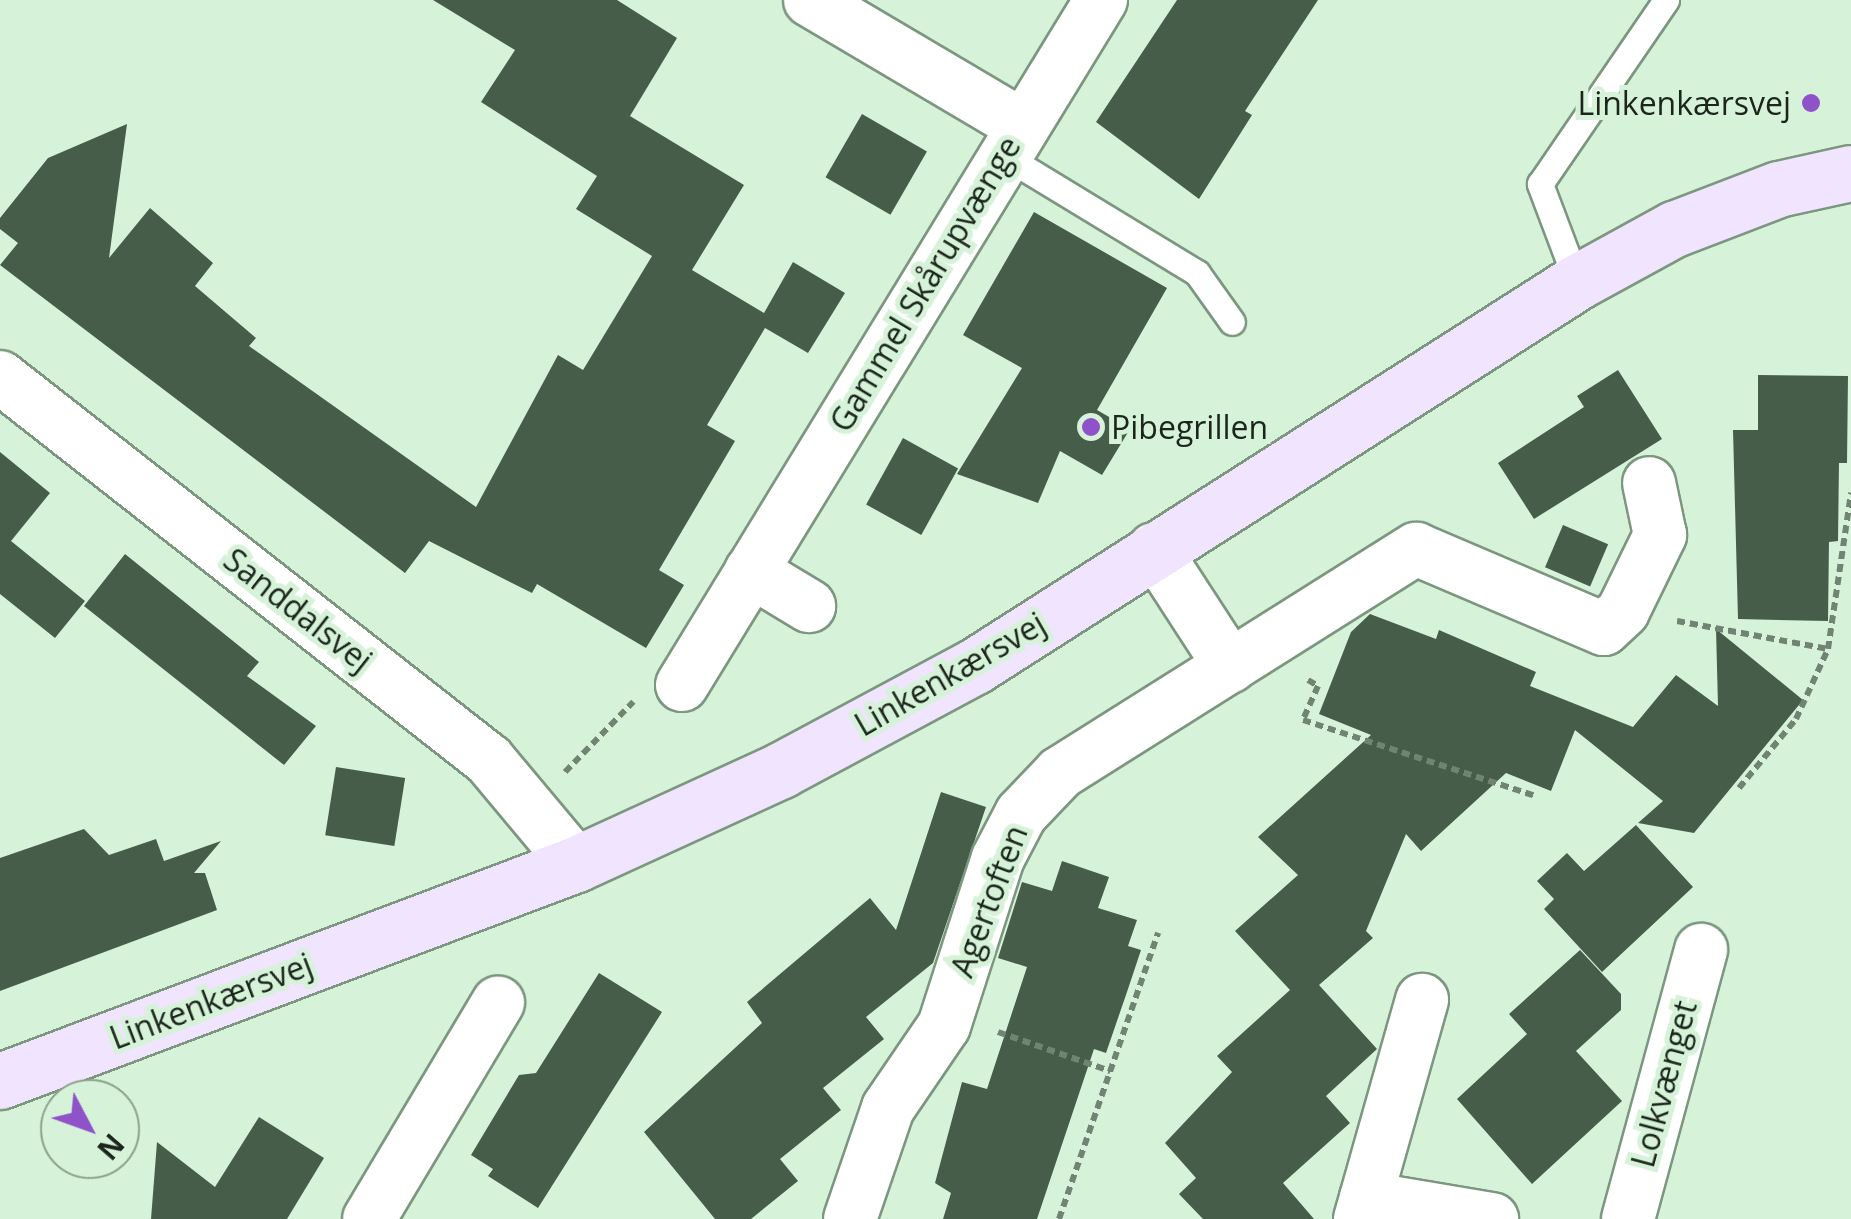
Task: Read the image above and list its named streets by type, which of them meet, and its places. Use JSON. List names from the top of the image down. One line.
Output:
{"streets":{"street":["Gammel Skårupvænge","Sanddalsvej","Linkenkærsvej","Agertoften","Lolkvænget"]},"crossings":[["Sanddalsvej","Linkenkærsvej"]],"places":["Linkenkærsvej","Pibegrillen"],"north":"bottom right"}
